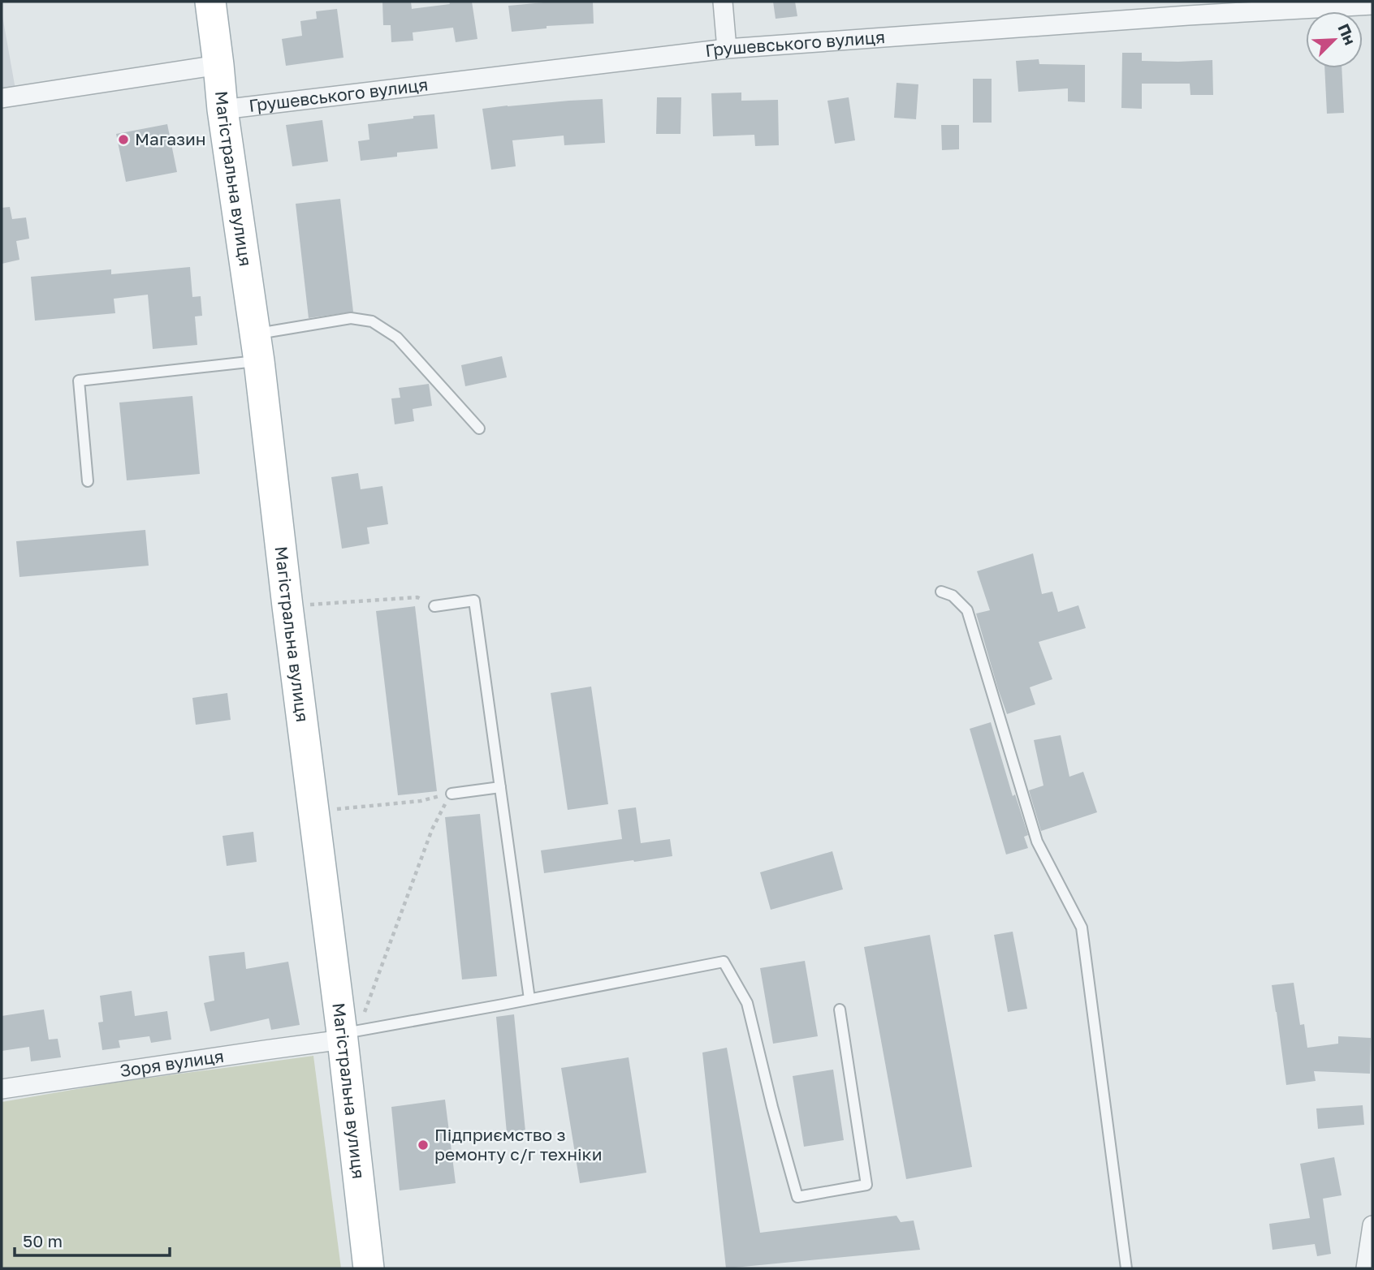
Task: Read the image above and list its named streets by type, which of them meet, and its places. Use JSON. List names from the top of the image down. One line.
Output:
{"streets":{"main road":["Магістральна вулиця"],"street":["Грушевського вулиця","Зоря вулиця"]},"crossings":[["Грушевського вулиця","Магістральна вулиця"],["Магістральна вулиця","Зоря вулиця"]],"places":["Магазин","Підприємство з ремонту с/г техніки"],"scale_bar":"50 m","north":"top right"}
